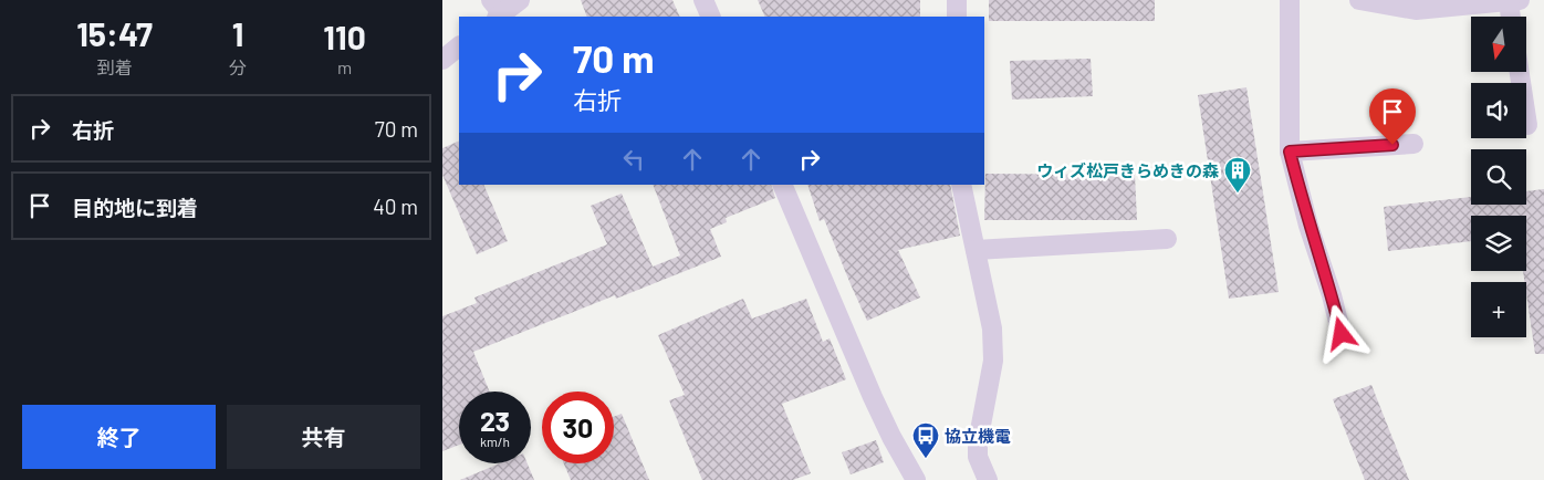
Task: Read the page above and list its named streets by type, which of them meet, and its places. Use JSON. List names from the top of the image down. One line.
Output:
{"places":{"building":["ウィズ松戸きらめきの森"],"bus stop":["協立機電"]},"north":"bottom","page":{"eta":["15:47","到着","1","分","110","m"],"map_buttons":"+","turn":["70 m","右折"],"list":[{"name":"右折","value":"70 m"},{"name":"目的地に到着","value":"40 m"}],"speed":"23 km/h","limit":"30","buttons":["終了","共有"]}}
